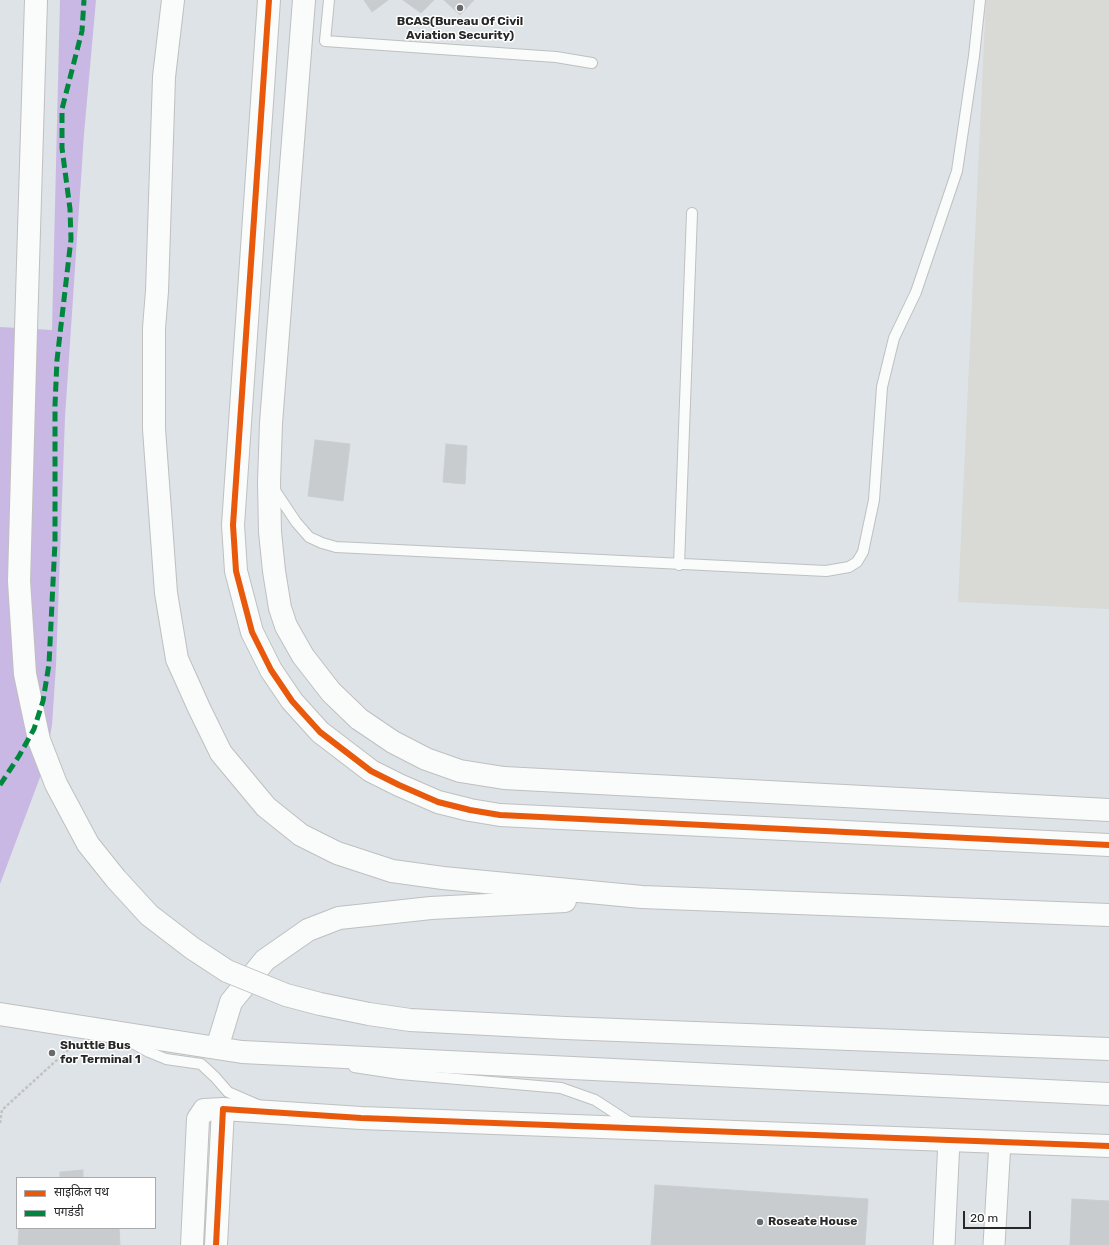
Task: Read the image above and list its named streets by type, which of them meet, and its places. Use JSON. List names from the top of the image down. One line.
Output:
{"places":["BCAS(Bureau Of Civil Aviation Security)","Shuttle Bus for Terminal 1","Roseate House"],"legend":["साइकिल पथ","पगडंडी"],"scale_bar":"20 m"}
